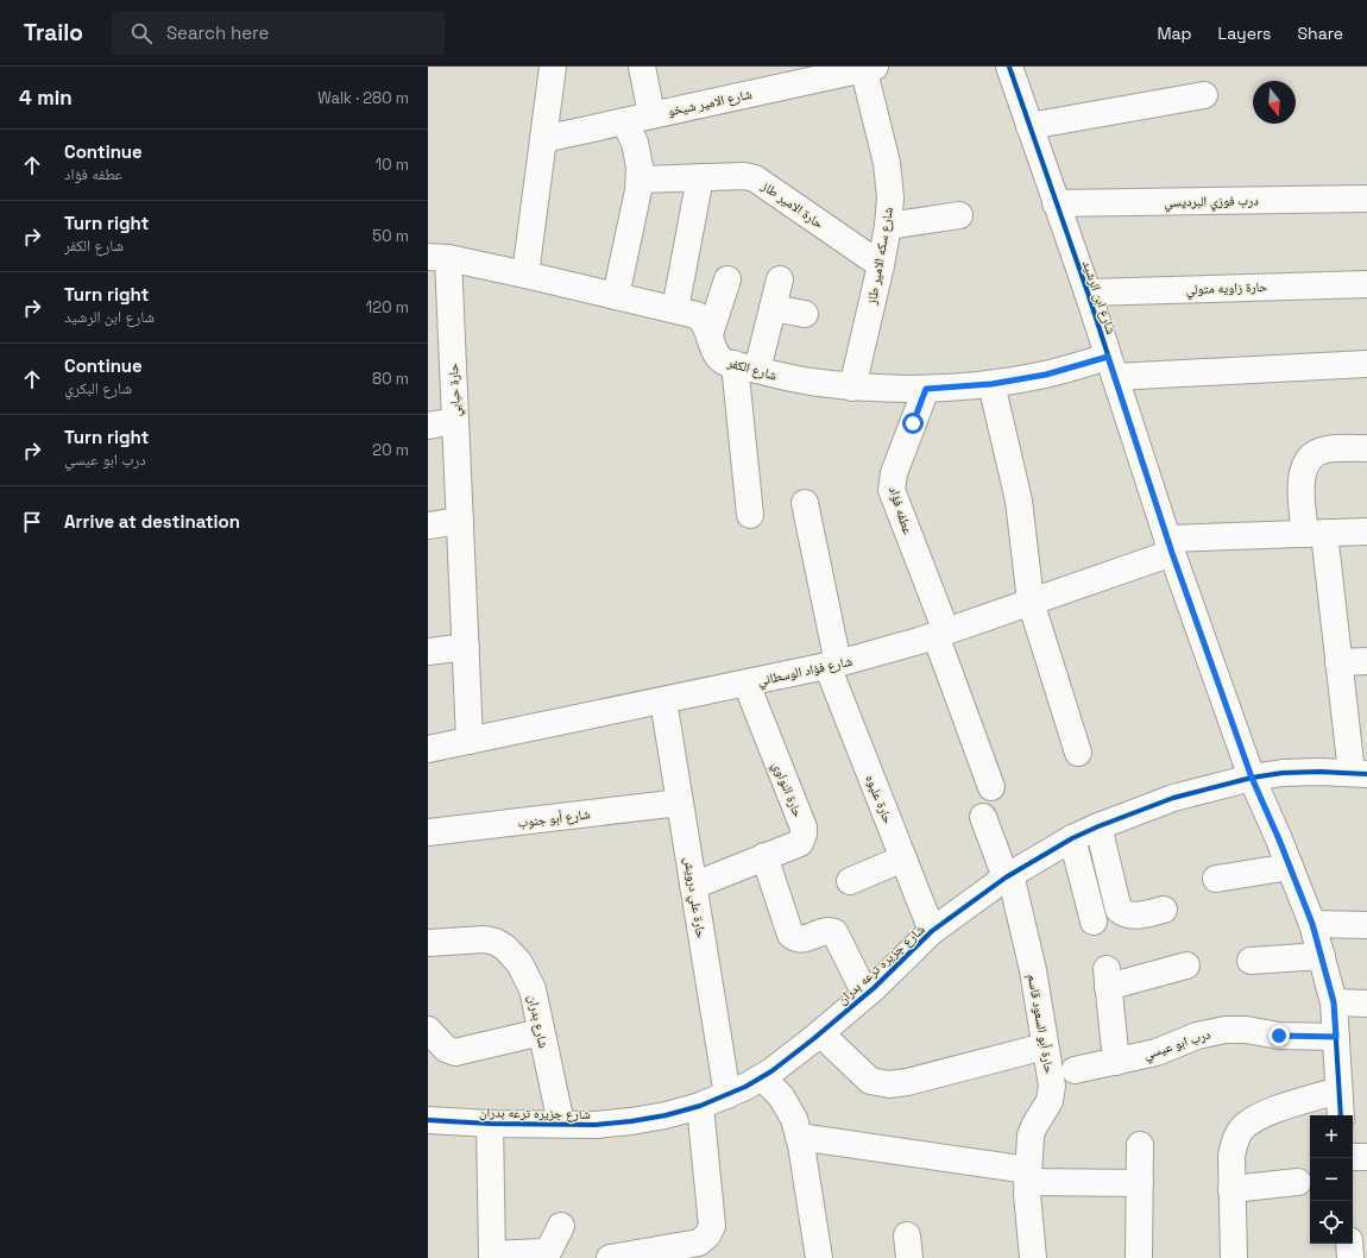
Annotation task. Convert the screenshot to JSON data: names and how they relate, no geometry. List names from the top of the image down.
{
  "streets": {
    "street": [
      "شارع الامير شيخو",
      "درب فوزي البرديسي",
      "حارة الامير طاز",
      "شارع سكه الامير طاز",
      "حارة زاويه متولي",
      "شارع ابن الرشيد",
      "شارع الكفر",
      "حارة حبابي",
      "عطفه فؤاد",
      "شارع فؤاد الوسطاني",
      "حارة النواوي",
      "حارة عليوه",
      "شارع أبو جنوب",
      "حارة علي درويش",
      "شارع جزيره ترعه بدران",
      "شارع بدران",
      "حارة أبو السعود قاسم",
      "درب ابو عيسي"
    ]
  },
  "crossings": [
    ["شارع الامير شيخو", "شارع سكه الامير طاز"],
    ["درب فوزي البرديسي", "شارع ابن الرشيد"],
    ["حارة الامير طاز", "شارع سكه الامير طاز"],
    ["شارع سكه الامير طاز", "شارع الكفر"],
    ["حارة زاويه متولي", "شارع ابن الرشيد"],
    ["شارع ابن الرشيد", "شارع الكفر"],
    ["شارع ابن الرشيد", "شارع فؤاد الوسطاني"],
    ["شارع ابن الرشيد", "شارع جزيره ترعه بدران"],
    ["شارع ابن الرشيد", "درب ابو عيسي"],
    ["شارع الكفر", "حارة حبابي"],
    ["شارع الكفر", "عطفه فؤاد"],
    ["حارة حبابي", "شارع فؤاد الوسطاني"],
    ["عطفه فؤاد", "شارع فؤاد الوسطاني"],
    ["شارع فؤاد الوسطاني", "حارة النواوي"],
    ["شارع فؤاد الوسطاني", "حارة عليوه"],
    ["شارع فؤاد الوسطاني", "حارة علي درويش"],
    ["حارة النواوي", "حارة علي درويش"],
    ["حارة عليوه", "شارع جزيره ترعه بدران"],
    ["شارع أبو جنوب", "حارة علي درويش"],
    ["حارة علي درويش", "شارع جزيره ترعه بدران"],
    ["شارع جزيره ترعه بدران", "شارع بدران"],
    ["شارع جزيره ترعه بدران", "حارة أبو السعود قاسم"]
  ],
  "north": "bottom",
  "page": {
    "header": "Trailo",
    "search": "Search here",
    "nav": ["Map", "Layers", "Share"],
    "heading": ["4 min", "Walk · 280 m"],
    "list": [
      ["Continue", "عطفه فؤاد", "10 m"],
      ["Turn right", "شارع الكفر", "50 m"],
      ["Turn right", "شارع ابن الرشيد", "120 m"],
      ["Continue", "شارع البكري", "80 m"],
      ["Turn right", "درب ابو عيسي", "20 m"],
      "Arrive at destination"
    ],
    "map_buttons": ["+", "−"]
  }
}
